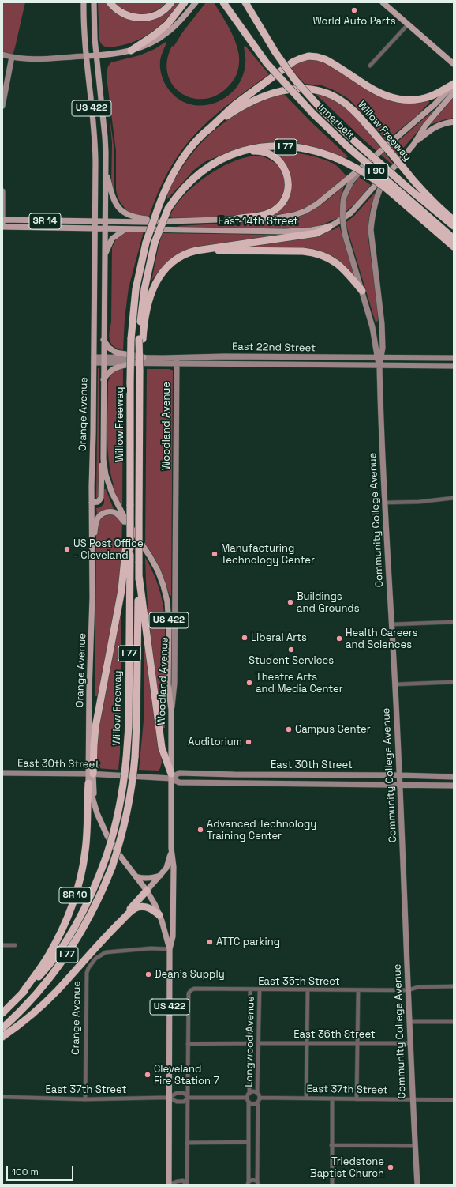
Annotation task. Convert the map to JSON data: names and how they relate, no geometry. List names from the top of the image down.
{
  "streets": {
    "highway": [
      "Innerbelt",
      "Willow Freeway",
      "I 77",
      "I 90",
      "SR 10"
    ],
    "main road": [
      "US 422",
      "SR 14",
      "East 14th Street",
      "Orange Avenue",
      "Woodland Avenue"
    ],
    "street": [
      "East 22nd Street",
      "Community College Avenue",
      "East 30th Street",
      "East 35th Street",
      "East 36th Street",
      "Longwood Avenue",
      "East 37th Street"
    ]
  },
  "crossings": [
    ["US 422", "Orange Avenue"],
    ["Innerbelt", "I 77"],
    ["Willow Freeway", "I 77"],
    ["Willow Freeway", "East 14th Street"],
    ["Willow Freeway", "Community College Avenue"],
    ["Willow Freeway", "SR 10"],
    ["East 14th Street", "Orange Avenue"],
    ["East 14th Street", "Community College Avenue"],
    ["East 22nd Street", "Orange Avenue"],
    ["East 22nd Street", "Woodland Avenue"],
    ["East 22nd Street", "Community College Avenue"],
    ["Orange Avenue", "Woodland Avenue"],
    ["Orange Avenue", "East 30th Street"],
    ["Orange Avenue", "East 37th Street"],
    ["Woodland Avenue", "East 30th Street"],
    ["Woodland Avenue", "SR 10"],
    ["Woodland Avenue", "East 37th Street"],
    ["Community College Avenue", "East 30th Street"],
    ["Community College Avenue", "East 35th Street"],
    ["Community College Avenue", "East 36th Street"],
    ["Community College Avenue", "East 37th Street"],
    ["East 35th Street", "Longwood Avenue"],
    ["East 36th Street", "Longwood Avenue"],
    ["Longwood Avenue", "East 37th Street"]
  ],
  "places": [
    "World Auto Parts",
    "US Post Office - Cleveland",
    "Manufacturing Technology Center",
    "Buildings and Grounds",
    "Liberal Arts",
    "Health Careers and Sciences",
    "Student Services",
    "Theatre Arts and Media Center",
    "Campus Center",
    "Auditorium",
    "Advanced Technology Training Center",
    "ATTC parking",
    "Dean's Supply",
    "Cleveland Fire Station 7",
    "Triedstone Baptist Church"
  ],
  "scale_bar": "100 m"
}
